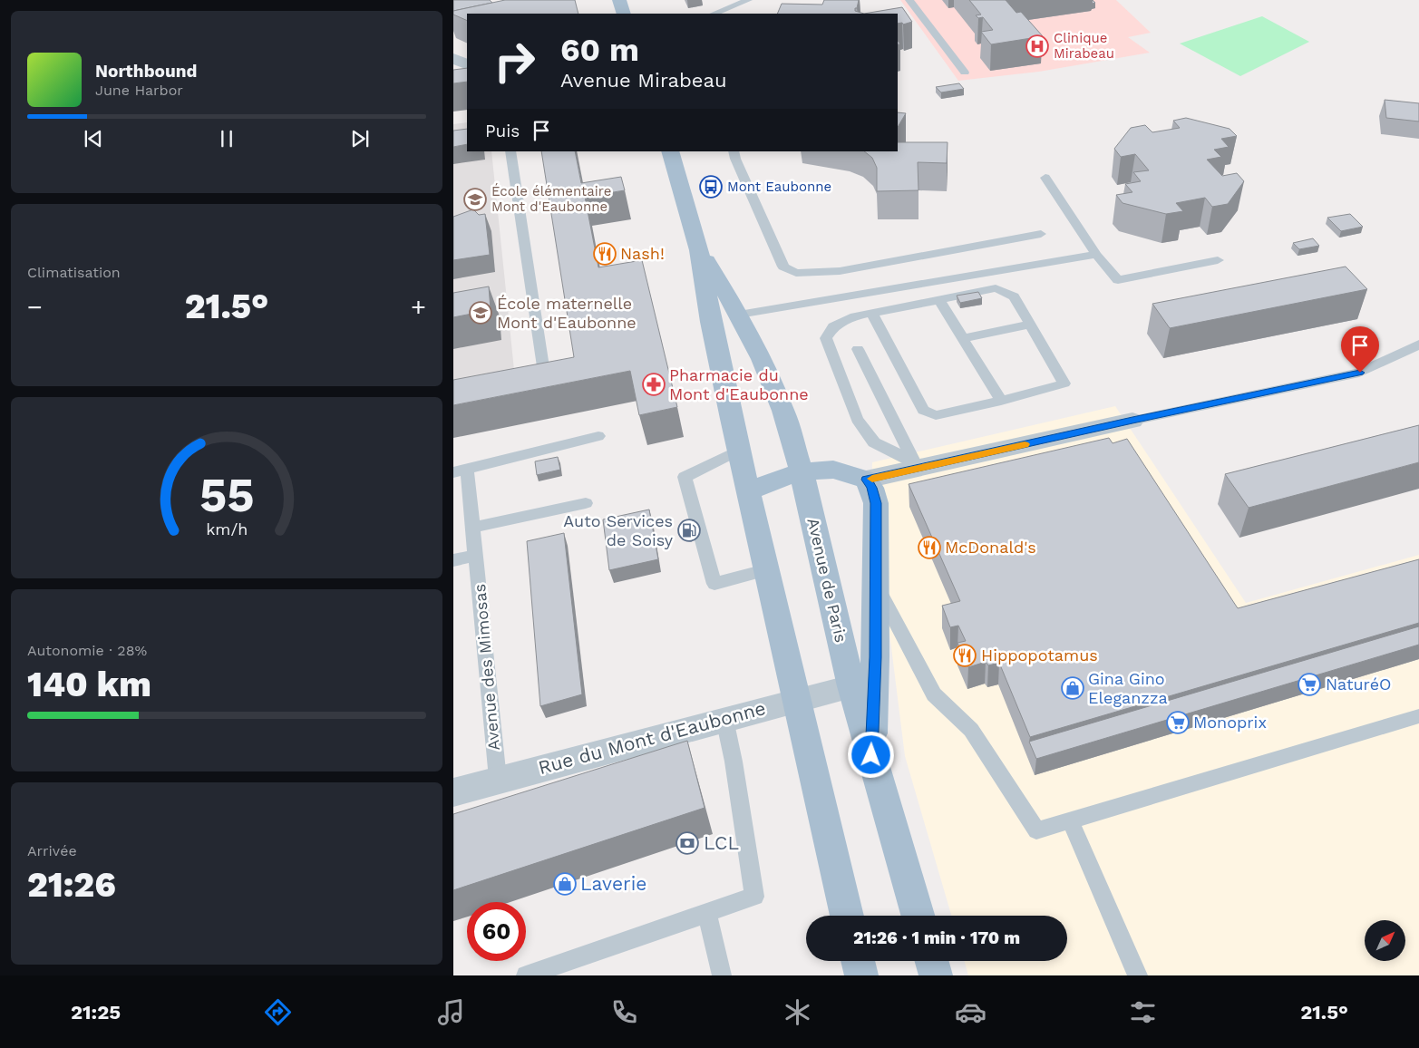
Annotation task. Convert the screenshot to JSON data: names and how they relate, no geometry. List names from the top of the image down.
{
  "streets": {
    "main road": ["Avenue de Paris"],
    "street": ["Rue du Mont d'Eaubonne"],
    "lane": ["Avenue des Mimosas"]
  },
  "crossings": [
    ["Avenue de Paris", "Rue du Mont d'Eaubonne"],
    ["Avenue des Mimosas", "Rue du Mont d'Eaubonne"]
  ],
  "places": {
    "hospital": ["Clinique Mirabeau"],
    "bus stop": ["Mont Eaubonne"],
    "school or university": ["École élémentaire Mont d'Eaubonne", "École maternelle Mont d'Eaubonne"],
    "restaurant": ["Nash!", "McDonald's", "Hippopotamus"],
    "pharmacy": ["Pharmacie du Mont d'Eaubonne"],
    "fuel station": ["Auto Services de Soisy"],
    "supermarket": ["NaturéO", "Monoprix"],
    "shop": ["Gina Gino Eleganzza", "Laverie"],
    "bank": ["LCL"]
  },
  "north": "top right",
  "page": {
    "turn": ["60 m", "Avenue Mirabeau"],
    "song": ["Northbound", "June Harbor"],
    "then": "Puis",
    "tile": [
      "Climatisation",
      ["Autonomie · 28%", "140 km"],
      ["Arrivée", "21:26"]
    ],
    "heat": ["−", "21.5°", "+"],
    "limit": "60",
    "trip": "21:26 · 1 min · 170 m",
    "tabs": ["21:25", "21.5°"],
    "gauge": ["55", "km/h"]
  }
}
